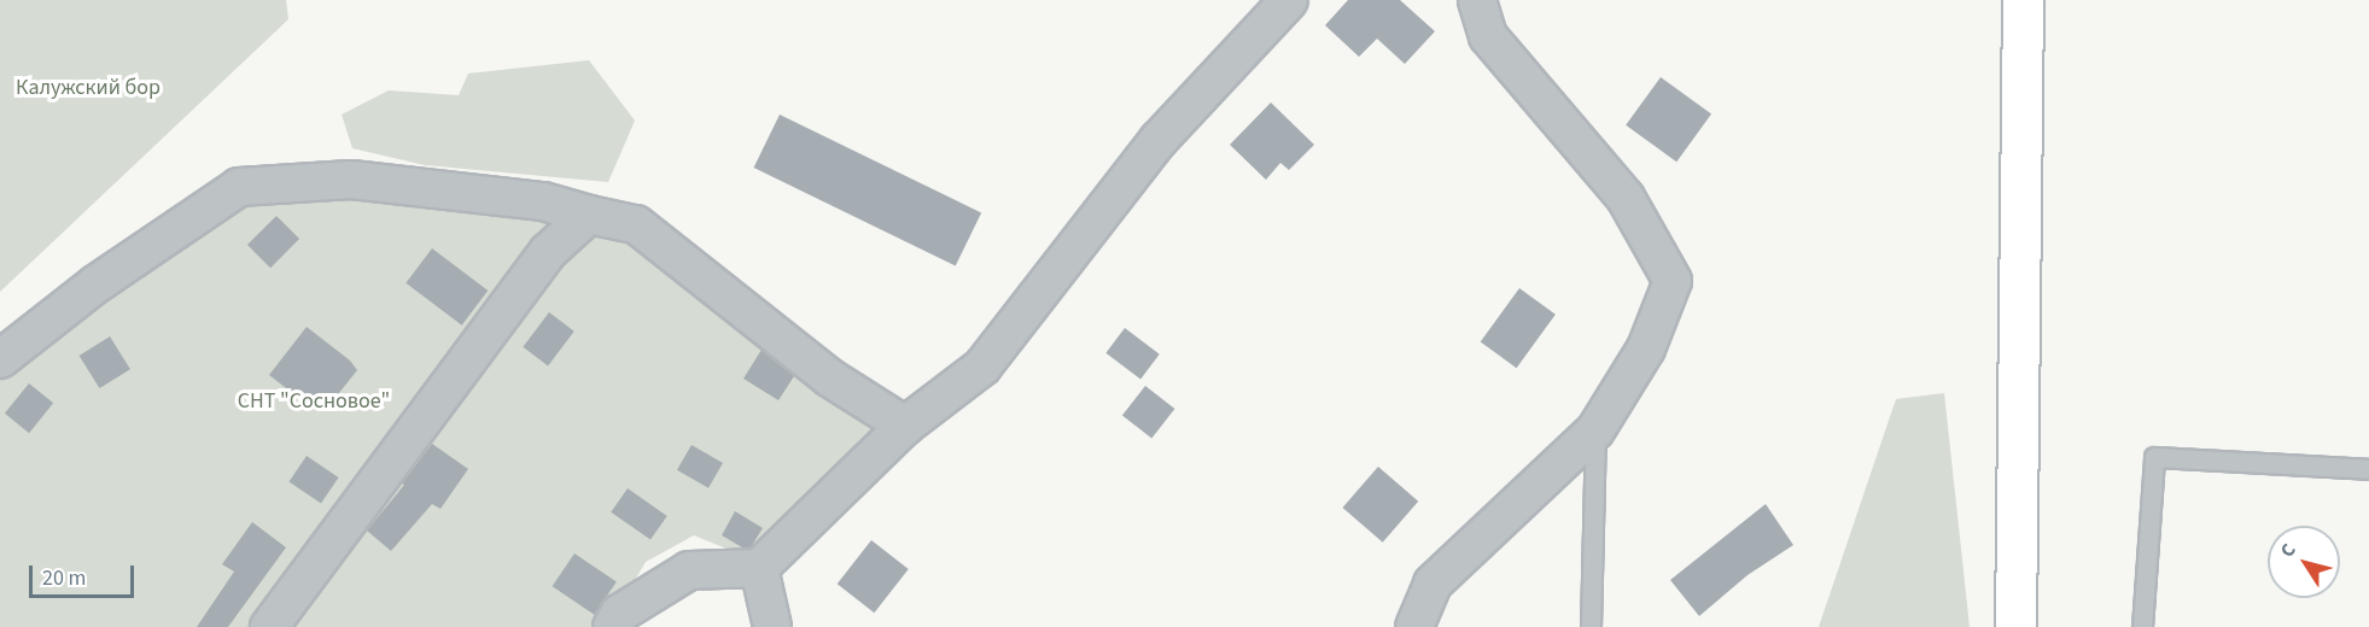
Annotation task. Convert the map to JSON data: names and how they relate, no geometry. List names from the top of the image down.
{
  "parks": ["Калужский бор", "СНТ \"Сосновое\""],
  "scale_bar": "20 m",
  "north": "top left"
}
